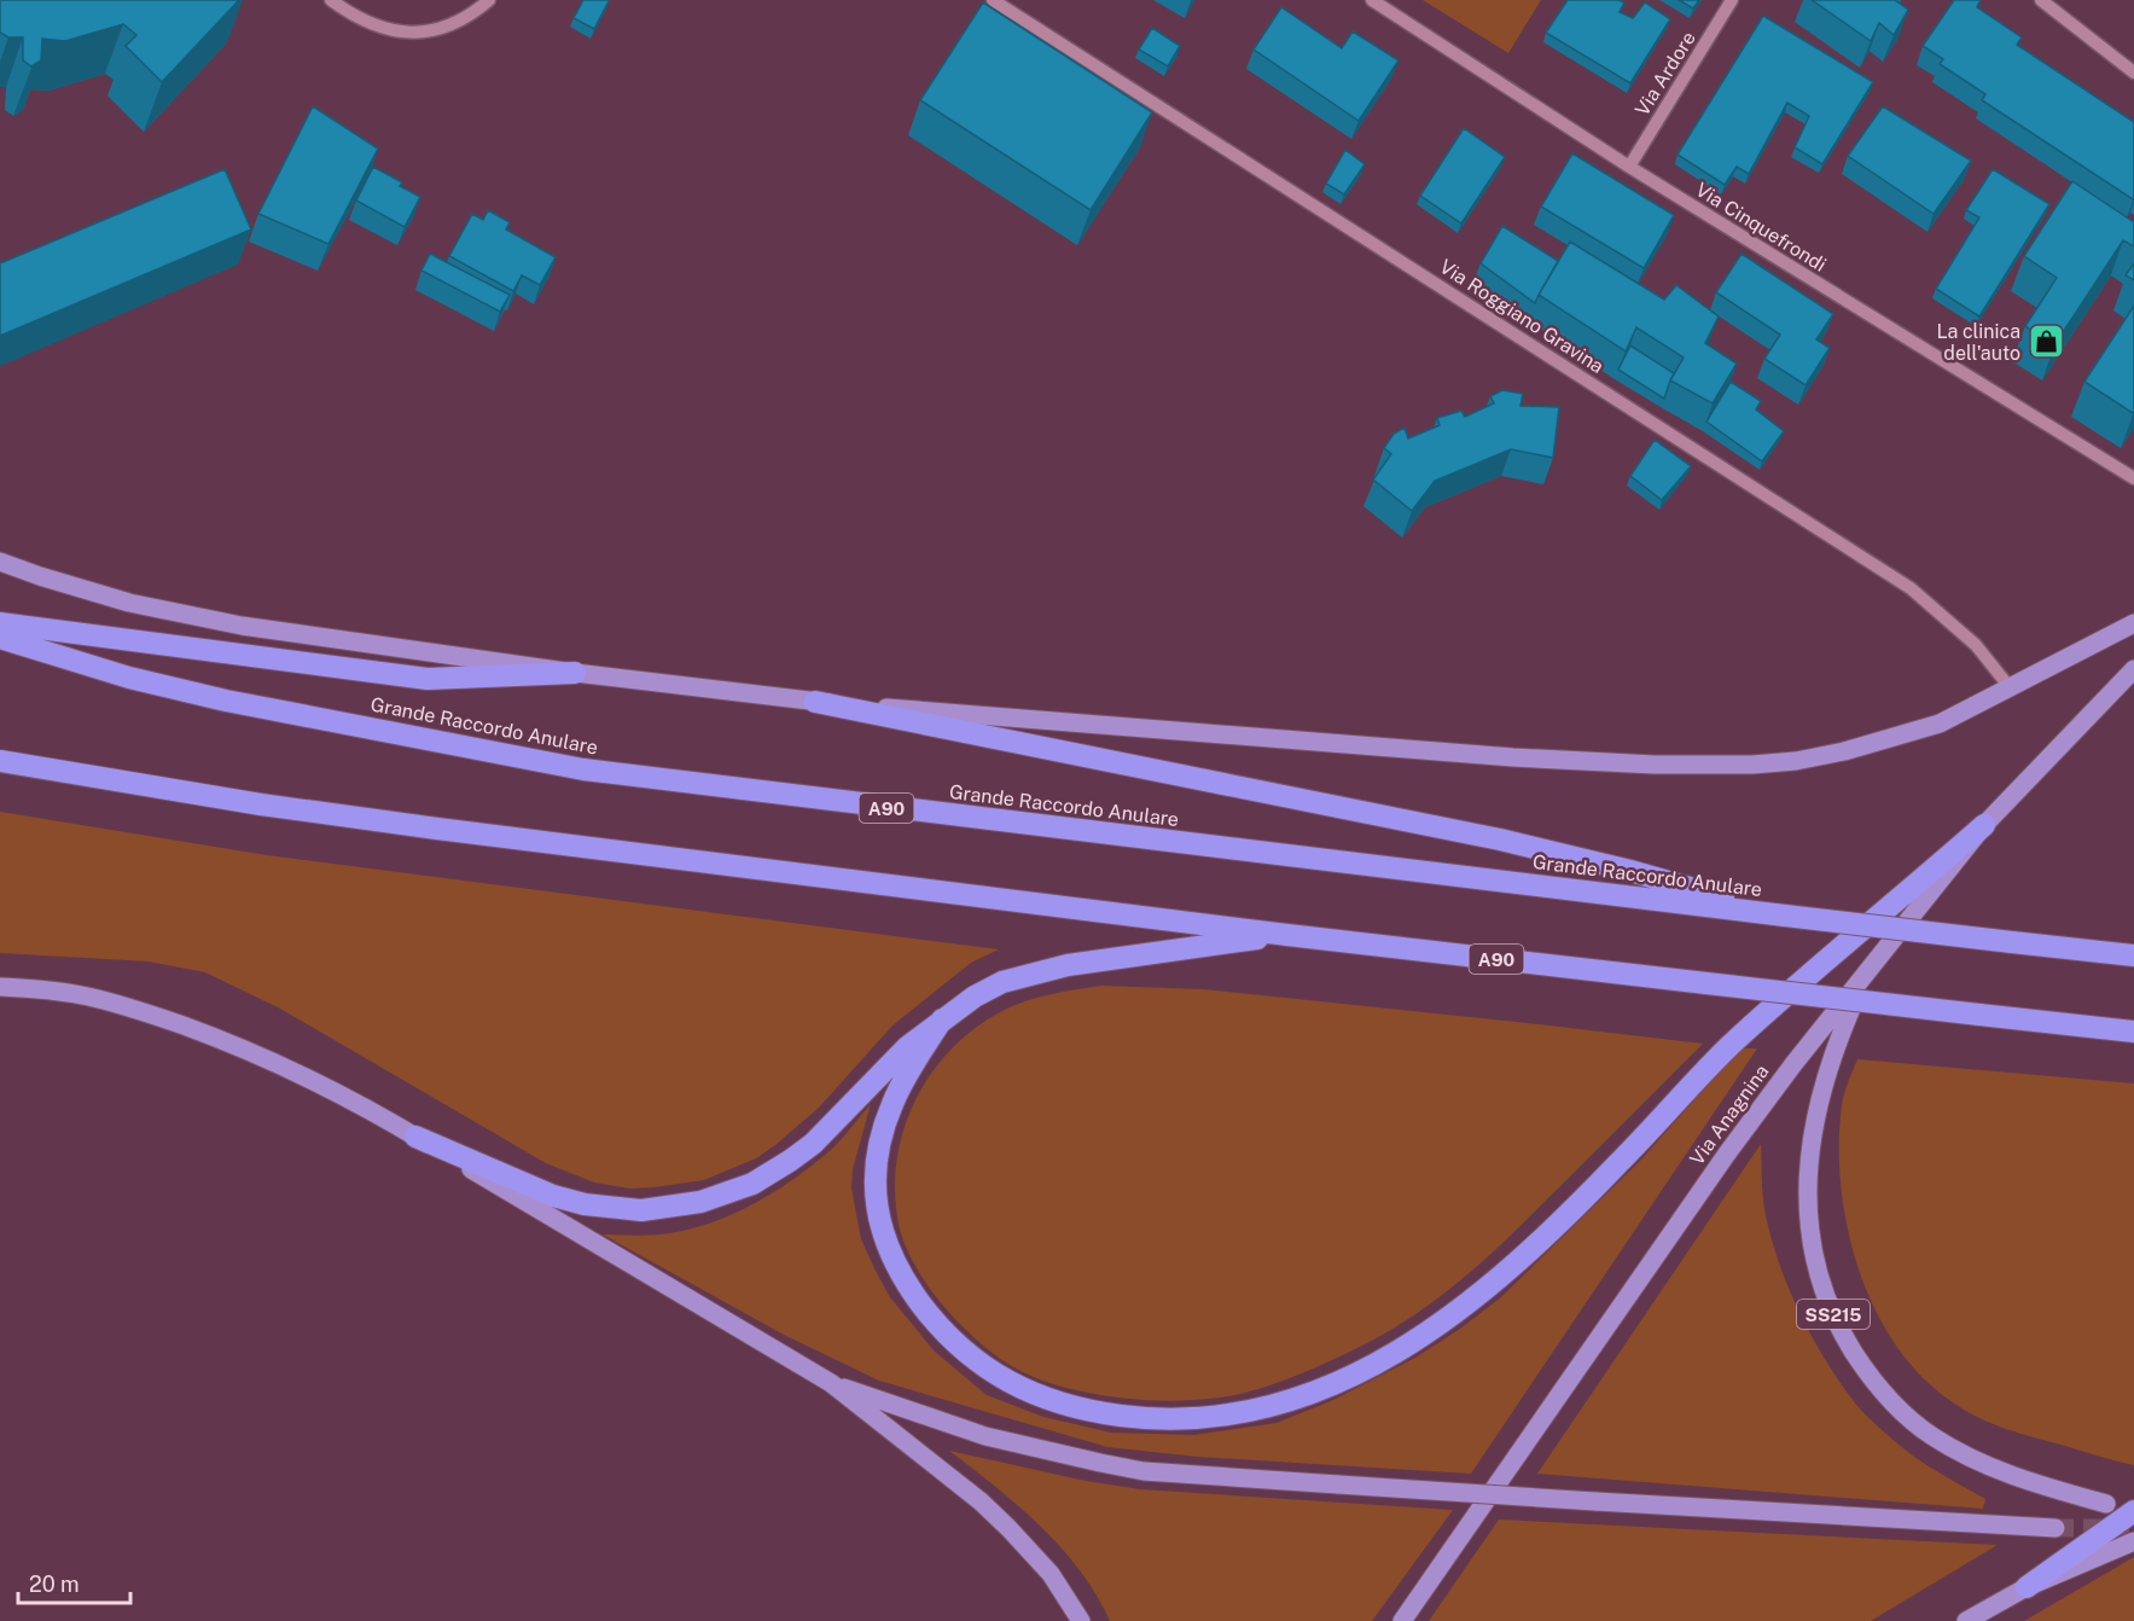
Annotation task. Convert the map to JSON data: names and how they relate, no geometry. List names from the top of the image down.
{
  "streets": {
    "highway": ["Grande Raccordo Anulare", "A90"],
    "main road": ["Via Anagnina", "SS215"],
    "street": ["Via Ardore", "Via Cinquefrondi", "Via Roggiano Gravina"]
  },
  "crossings": [
    ["Via Ardore", "Via Cinquefrondi"],
    ["Via Anagnina", "SS215"]
  ],
  "places": {
    "shop": ["La clinica dell'auto"]
  },
  "scale_bar": "20 m"
}
